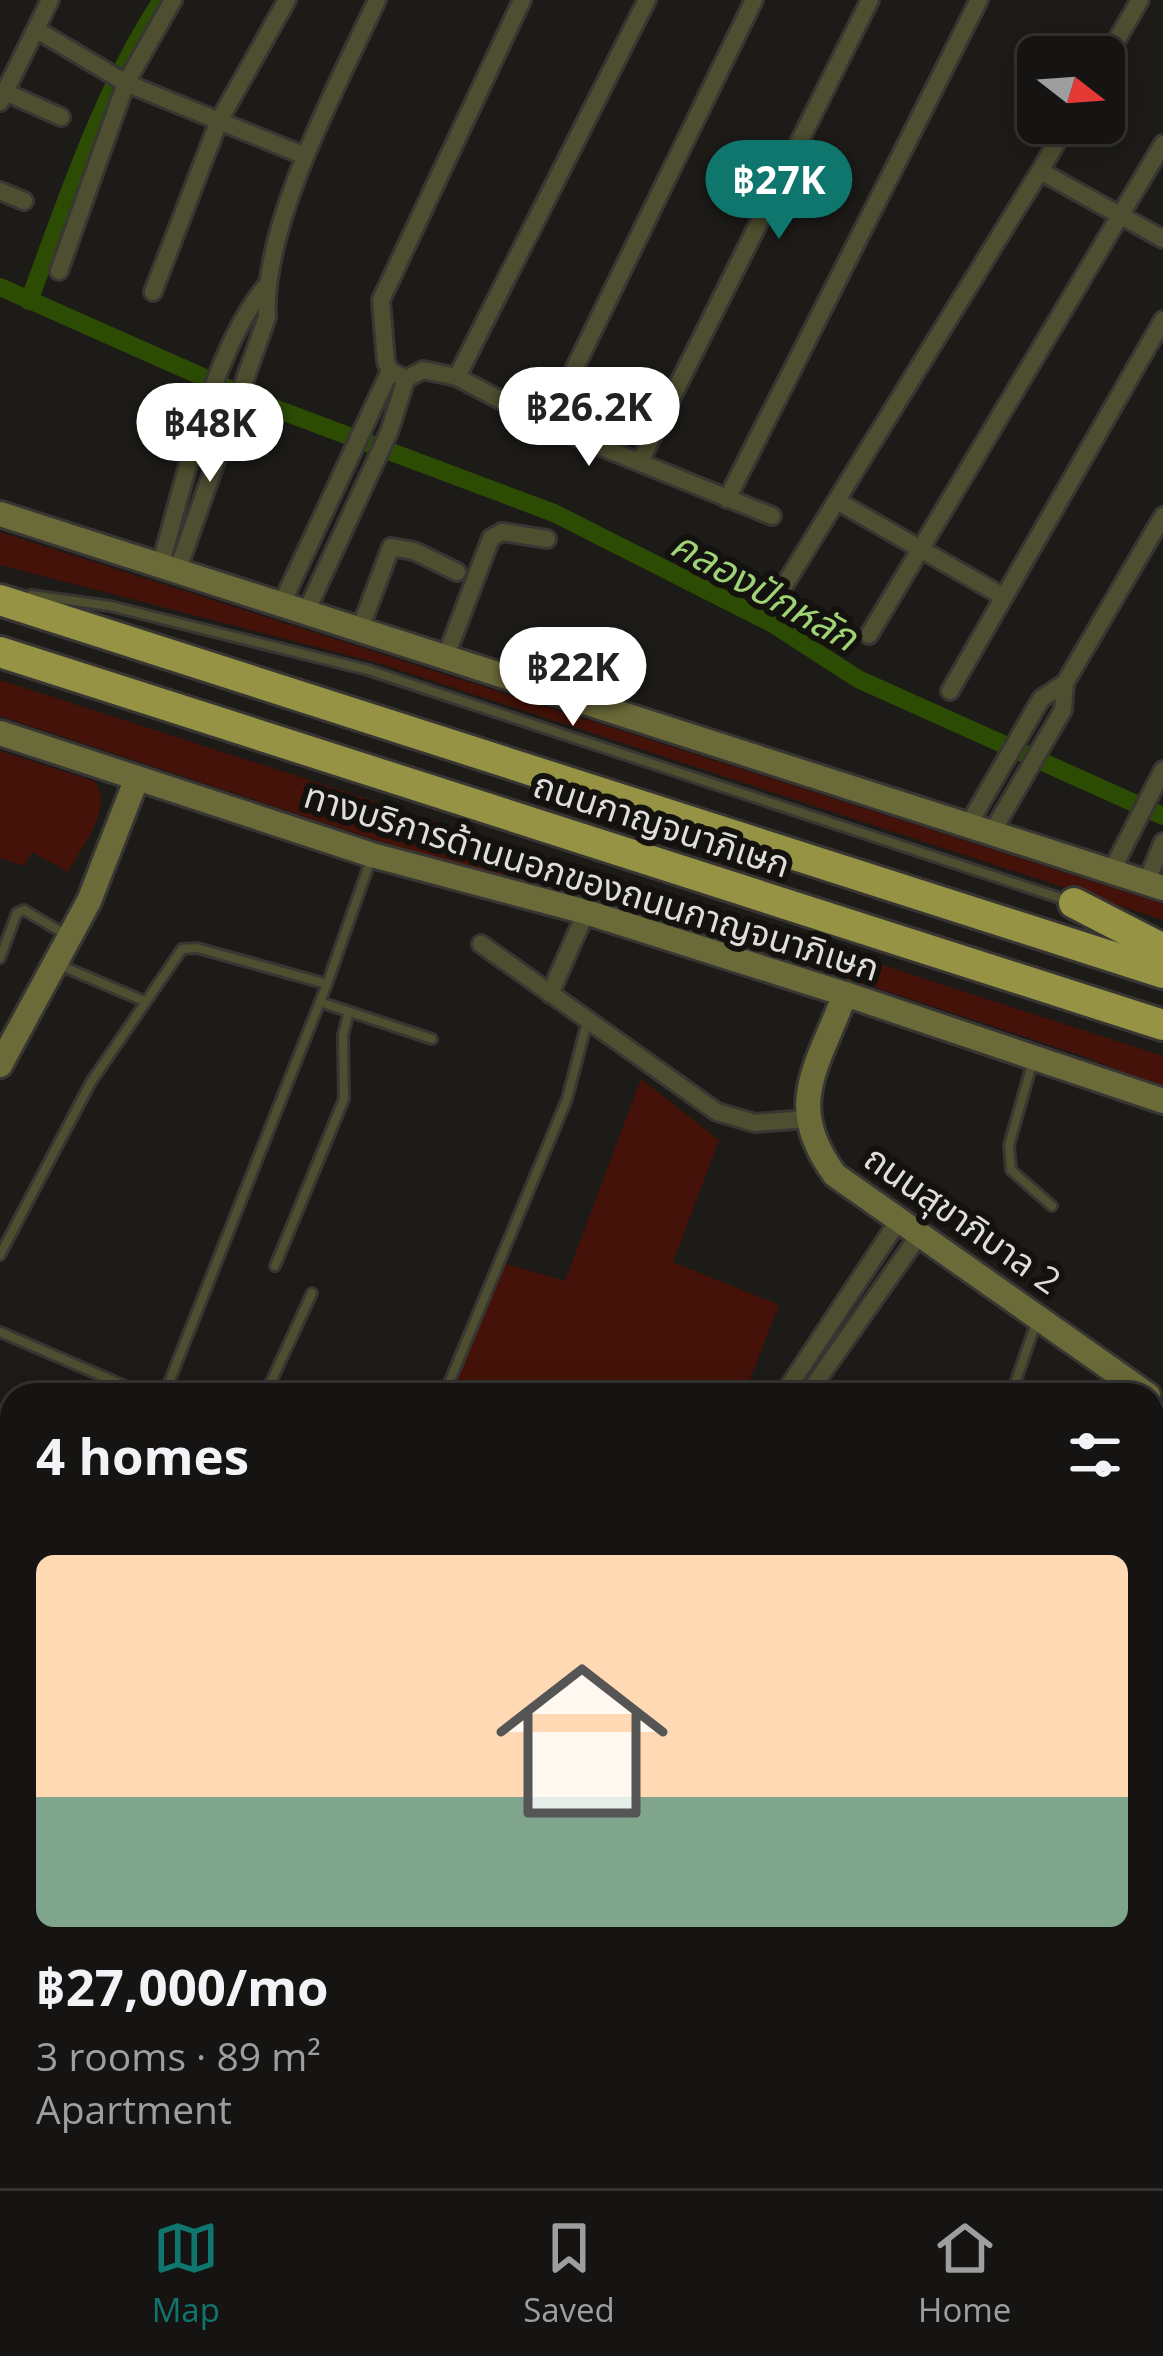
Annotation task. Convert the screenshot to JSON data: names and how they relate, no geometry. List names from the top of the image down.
{
  "streets": {
    "highway": ["ถนนกาญจนาภิเษก"],
    "main road": ["ทางบริการด้านนอกของถนนกาญจนาภิเษก", "ถนนสุขาภิบาล 2"]
  },
  "water": ["คลองปักหลัก"],
  "north": "right",
  "page": {
    "price": [
      "฿27K",
      "฿26.2K",
      "฿48K",
      "฿22K"
    ],
    "heading": "4 homes",
    "list": [
      {
        "name": "฿27,000/mo",
        "note": "3 rooms · 89 m² · Apartment"
      }
    ],
    "tabs": ["Map", "Saved", "Home"]
  }
}
